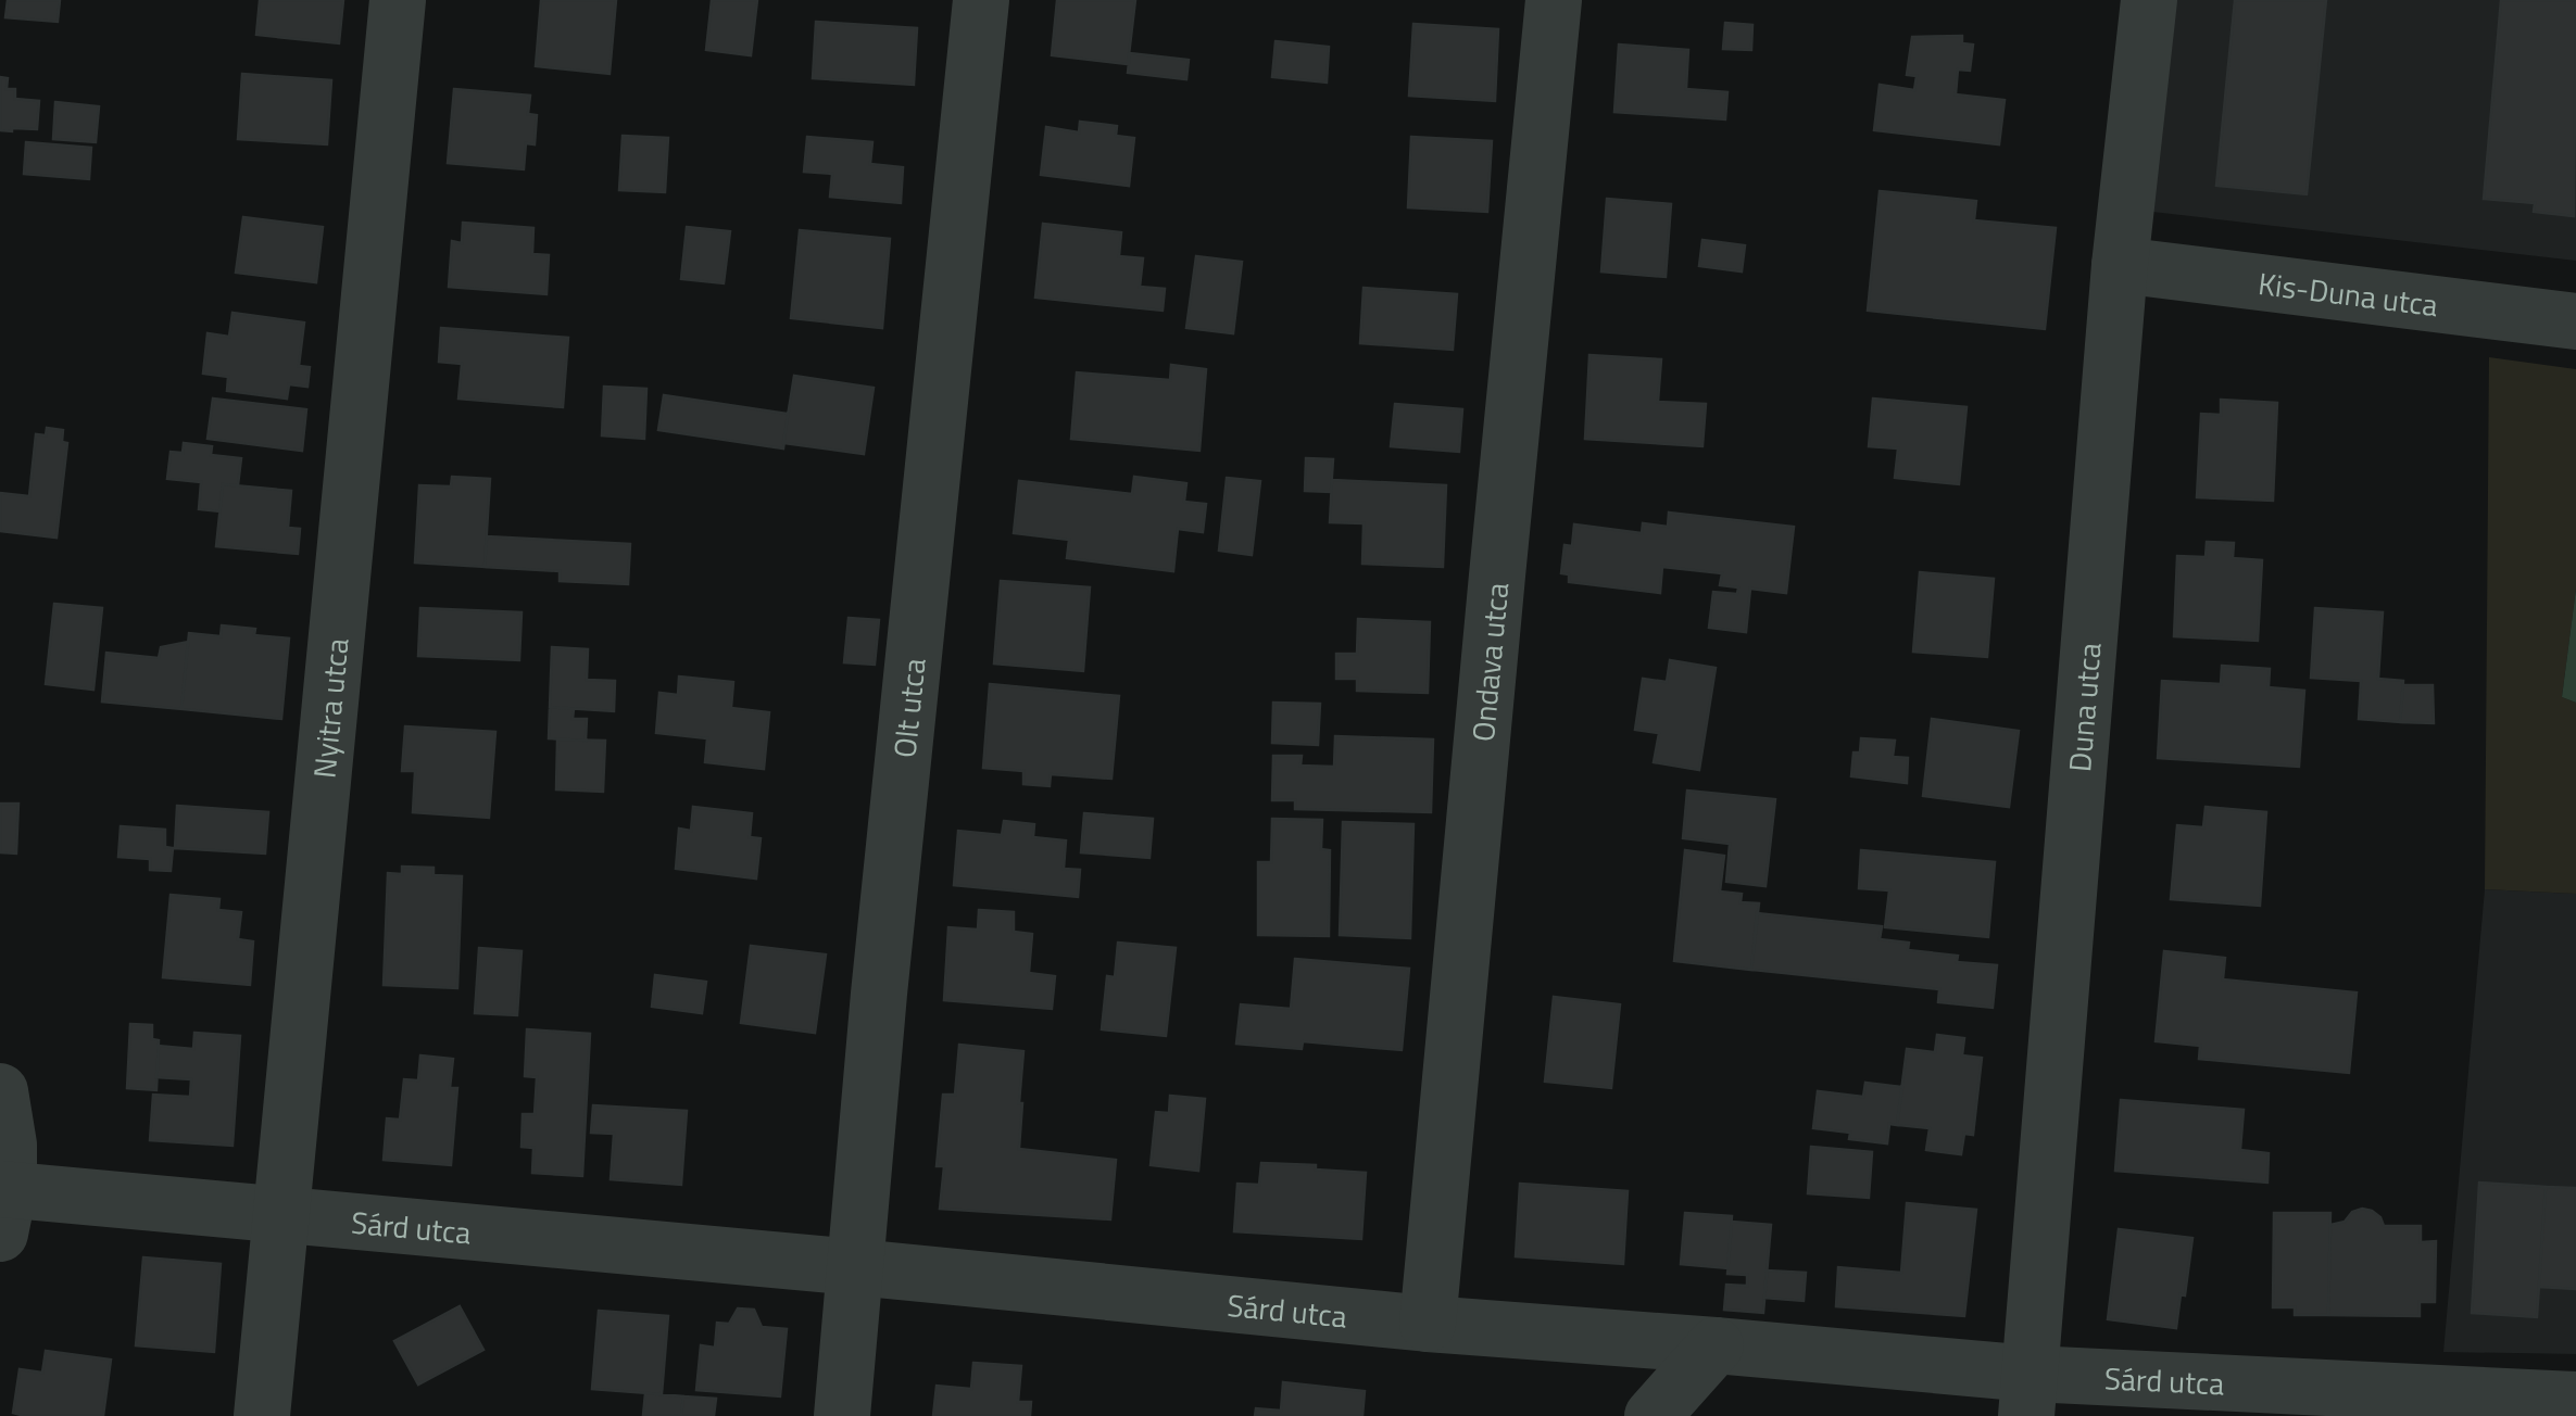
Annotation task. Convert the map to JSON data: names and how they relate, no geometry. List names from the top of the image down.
{
  "streets": {
    "street": [
      "Kis-Duna utca",
      "Ondava utca",
      "Nyitra utca",
      "Olt utca",
      "Duna utca",
      "Sárd utca"
    ]
  },
  "crossings": [
    ["Kis-Duna utca", "Duna utca"],
    ["Ondava utca", "Sárd utca"],
    ["Nyitra utca", "Sárd utca"],
    ["Olt utca", "Sárd utca"],
    ["Duna utca", "Sárd utca"]
  ]
}
